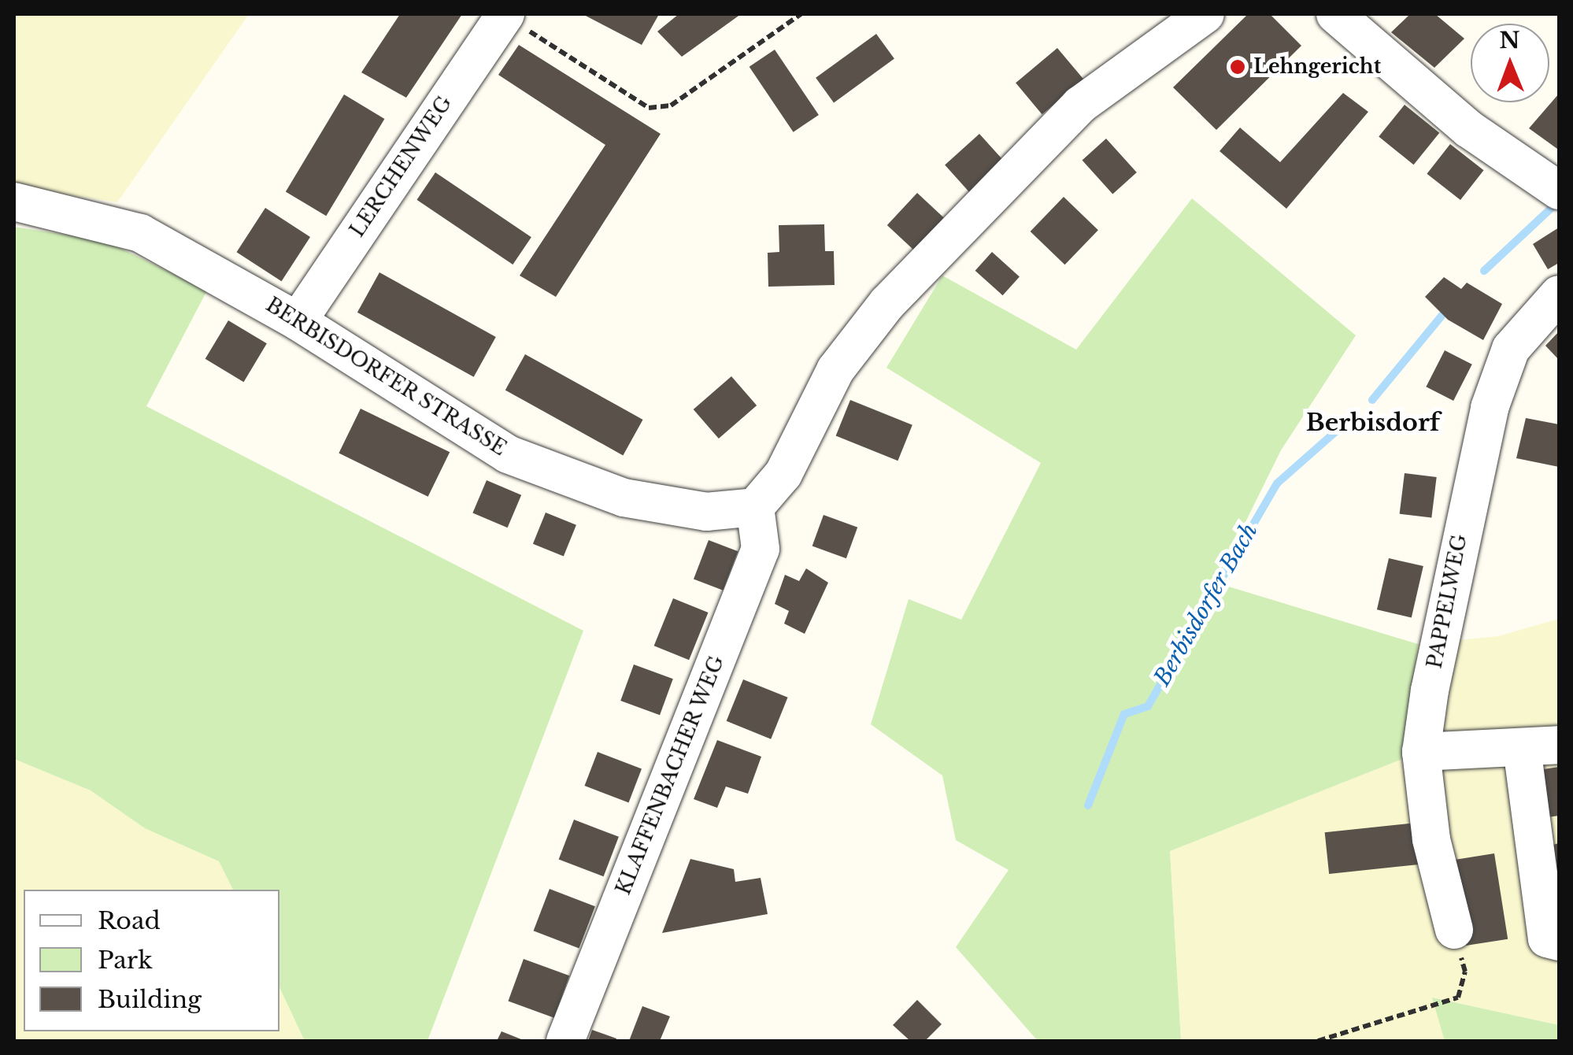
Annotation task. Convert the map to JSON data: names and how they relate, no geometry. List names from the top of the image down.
{
  "streets": {
    "street": [
      "LERCHENWEG",
      "BERBISDORFER STRASSE",
      "PAPPELWEG",
      "KLAFFENBACHER WEG"
    ]
  },
  "crossings": [
    ["LERCHENWEG", "BERBISDORFER STRASSE"],
    ["BERBISDORFER STRASSE", "KLAFFENBACHER WEG"]
  ],
  "districts": ["Berbisdorf"],
  "water": ["Berbisdorfer Bach"],
  "places": ["Lehngericht"],
  "legend": ["Road", "Park", "Building"],
  "north": "top"
}
